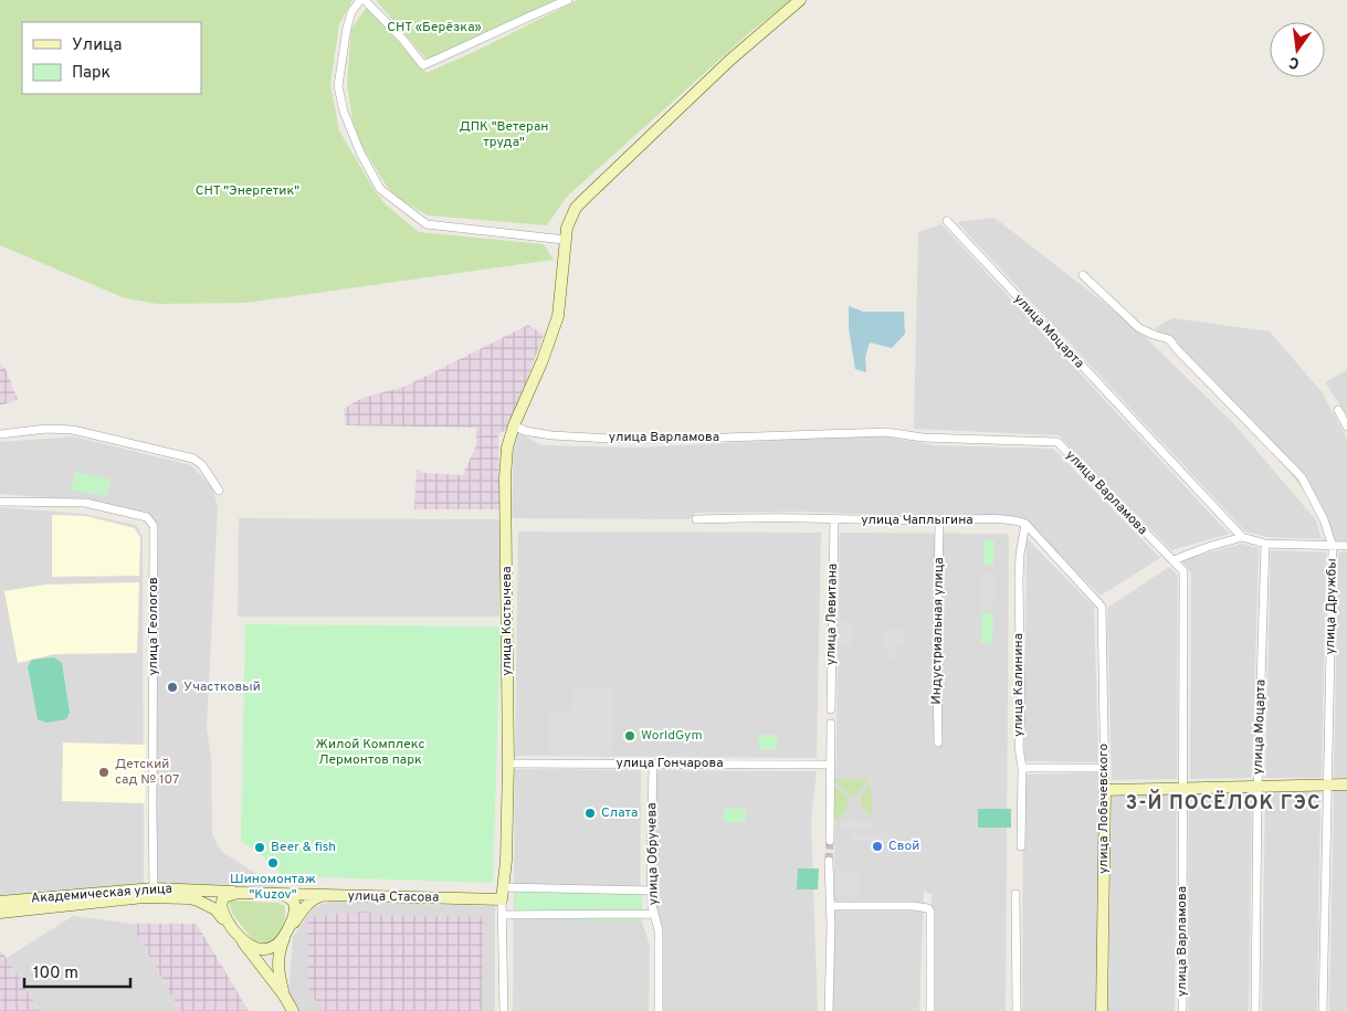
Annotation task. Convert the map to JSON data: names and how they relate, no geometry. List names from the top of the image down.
{
  "streets": {
    "street": [
      "улица Моцарта",
      "улица Варламова",
      "улица Чаплыгина",
      "улица Дружбы",
      "улица Левитана",
      "улица Костычева",
      "улица Геологов",
      "Индустриальная улица",
      "улица Калинина",
      "улица Гончарова",
      "улица Лобачевского",
      "улица Обручева",
      "Академическая улица",
      "улица Стасова"
    ]
  },
  "crossings": [
    ["улица Варламова", "улица Костычева"],
    ["улица Чаплыгина", "улица Левитана"],
    ["улица Чаплыгина", "Индустриальная улица"],
    ["улица Чаплыгина", "улица Калинина"],
    ["улица Чаплыгина", "улица Лобачевского"],
    ["улица Костычева", "улица Гончарова"],
    ["улица Костычева", "улица Стасова"],
    ["улица Геологов", "Академическая улица"],
    ["улица Калинина", "улица Лобачевского"],
    ["улица Гончарова", "улица Обручева"],
    ["Академическая улица", "улица Стасова"]
  ],
  "districts": ["3-Й ПОСЁЛОК ГЭС"],
  "parks": [
    "СНТ «Берёзка»",
    "ДПК \"Ветеран труда\"",
    "СНТ \"Энергетик\"",
    "Жилой Комплекс Лермонтов парк"
  ],
  "places": [
    "Участковый",
    "WorldGym",
    "Детский сад № 107",
    "Слата",
    "Свой",
    "Beer & fish",
    "Шиномонтаж \"Kuzov\""
  ],
  "legend": ["Улица", "Парк"],
  "scale_bar": "100 m",
  "north": "bottom"
}
